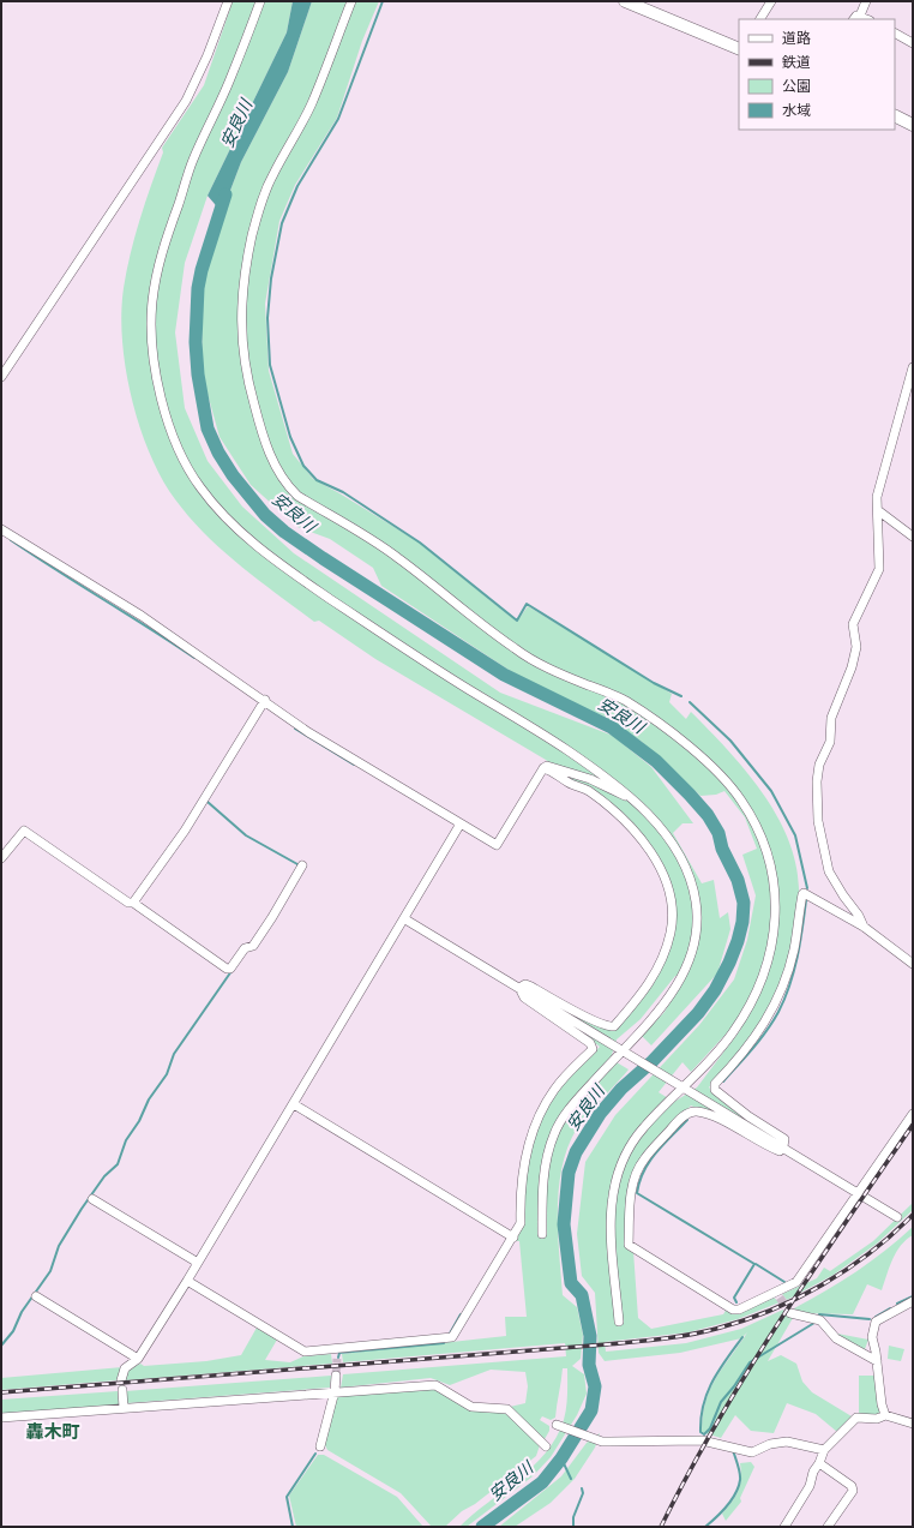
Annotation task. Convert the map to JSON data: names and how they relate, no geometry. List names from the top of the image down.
{
  "districts": ["轟木町"],
  "water": ["安良川"],
  "legend": [
    "道路",
    "鉄道",
    "公園",
    "水域"
  ]
}
